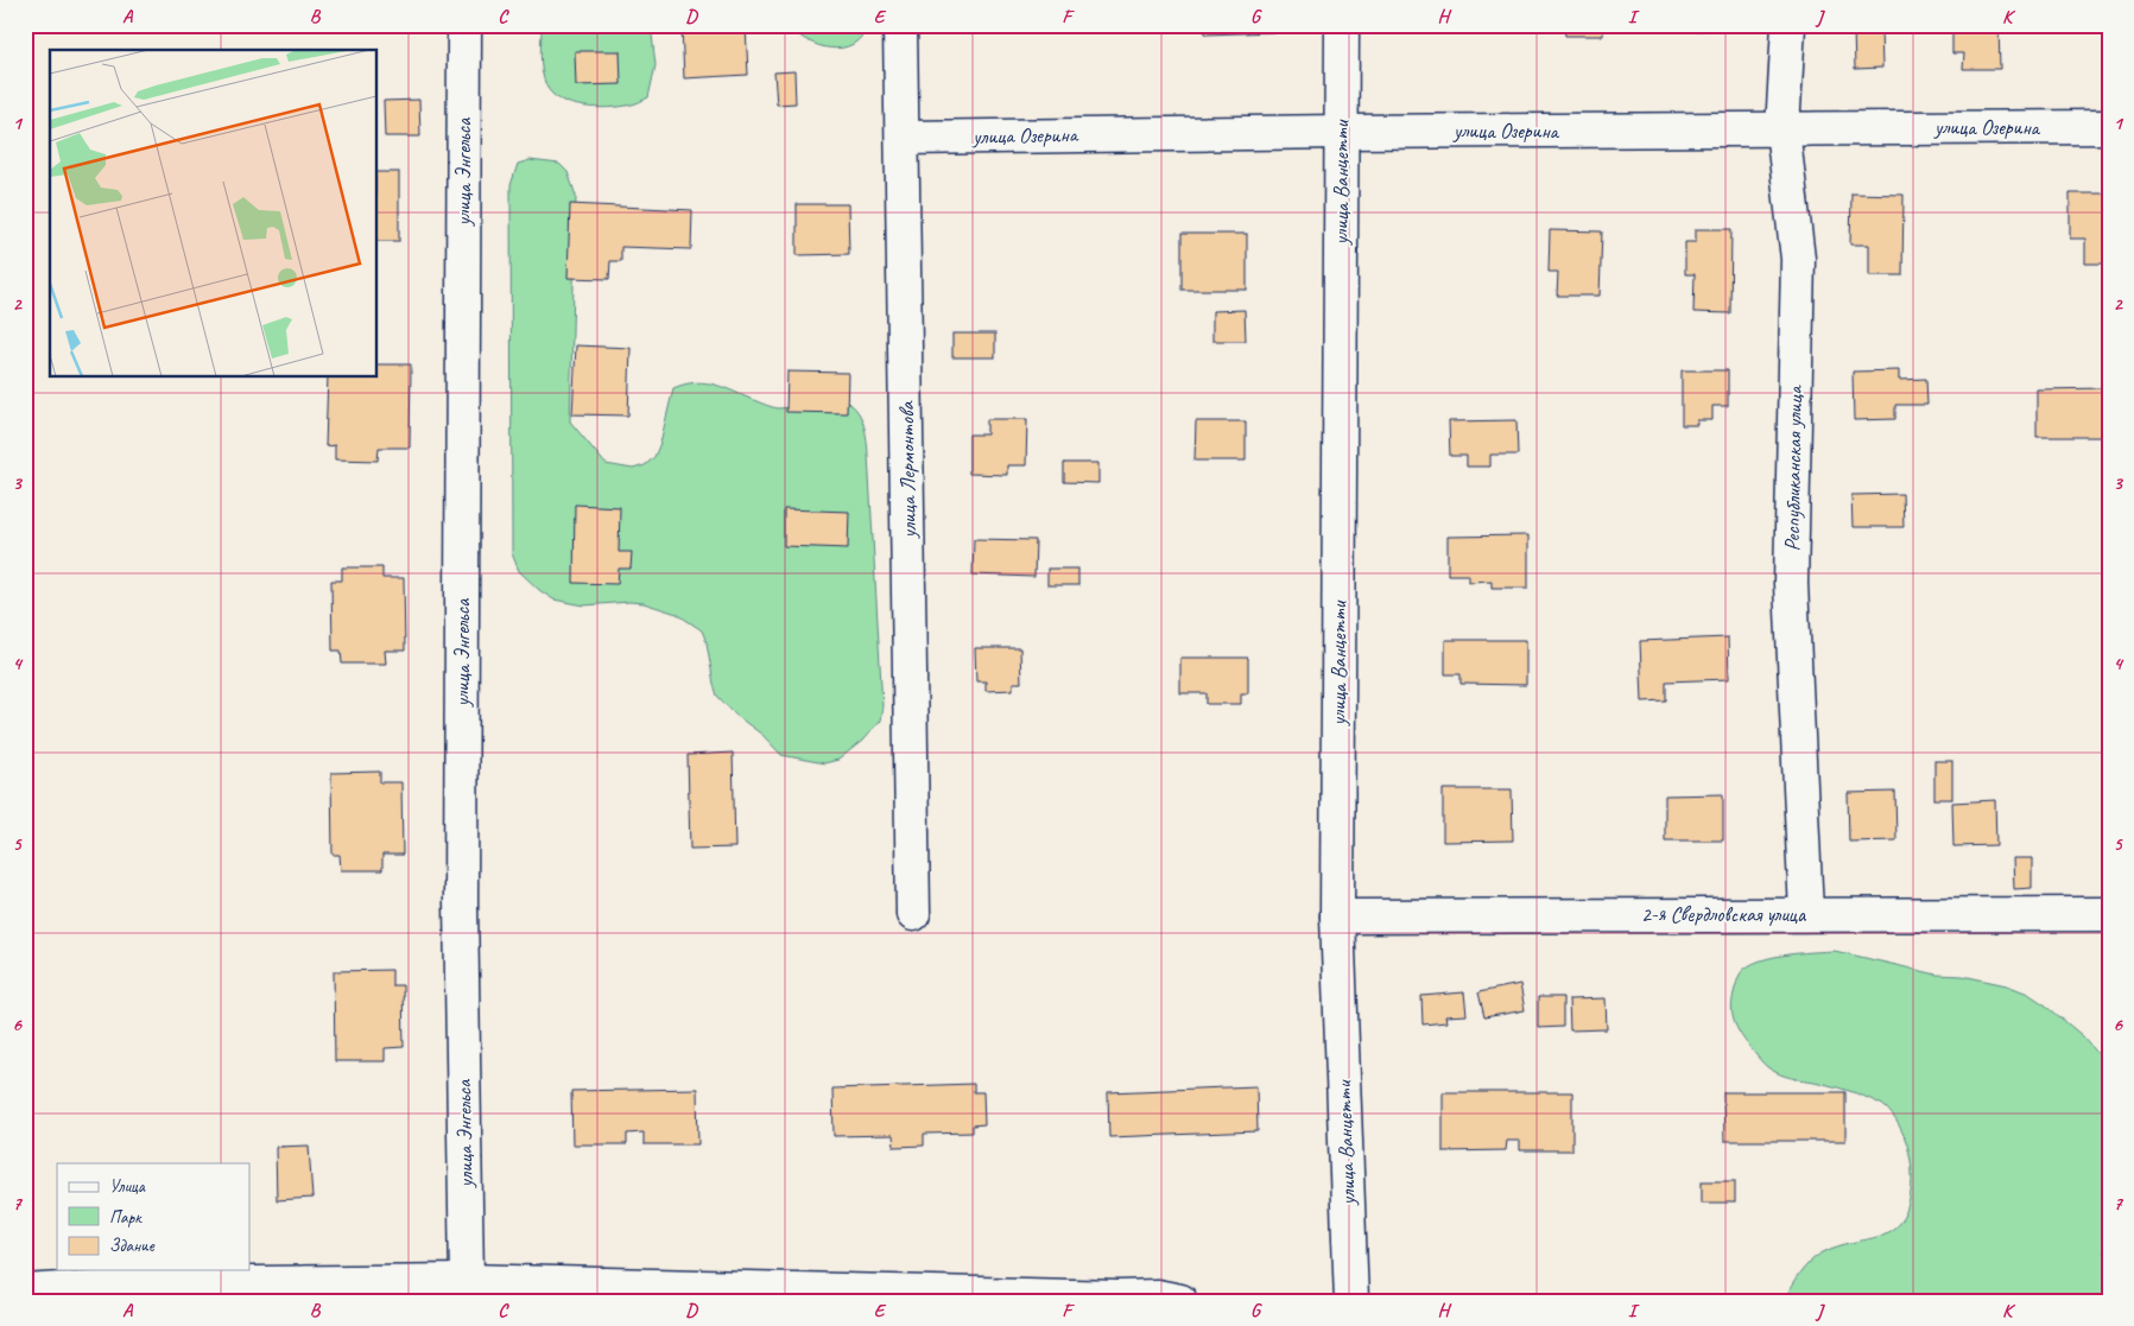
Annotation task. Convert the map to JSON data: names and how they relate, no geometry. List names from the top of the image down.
{
  "streets": {
    "street": [
      "улица Озерина",
      "улица Энгельса",
      "улица Ванцетти",
      "Республиканская улица",
      "улица Лермонтова",
      "2-я Свердловская улица"
    ]
  },
  "crossings": [
    ["улица Озерина", "улица Ванцетти"],
    ["улица Озерина", "Республиканская улица"],
    ["улица Озерина", "улица Лермонтова"],
    ["улица Ванцетти", "2-я Свердловская улица"],
    ["Республиканская улица", "2-я Свердловская улица"]
  ],
  "legend": ["Улица", "Парк", "Здание"],
  "grid": {
    "columns": [
      "A",
      "B",
      "C",
      "D",
      "E",
      "F",
      "G",
      "H",
      "I",
      "J",
      "K"
    ],
    "rows": [
      "1",
      "2",
      "3",
      "4",
      "5",
      "6",
      "7"
    ]
  }
}
